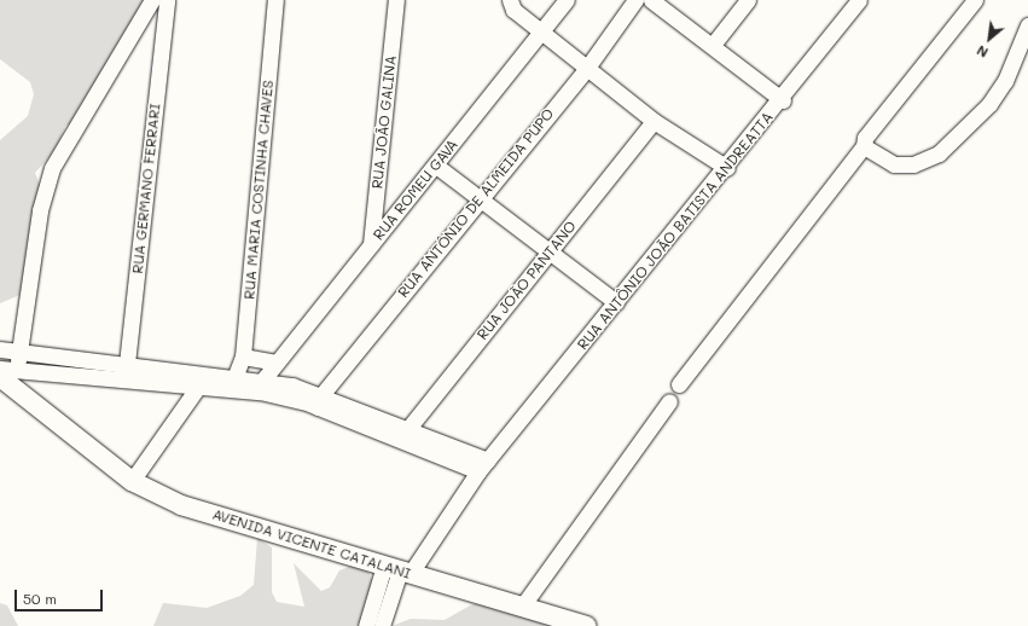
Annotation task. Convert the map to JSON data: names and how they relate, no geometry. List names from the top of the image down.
{
  "streets": {
    "main road": ["AVENIDA VICENTE CATALANI"],
    "street": [
      "RUA JOÃO GALINA",
      "RUA GERMANO FERRARI",
      "RUA MARIA COSTINHA CHAVES",
      "RUA ROMEU GAVA",
      "RUA ANTÔNIO DE ALMEIDA PUPO",
      "RUA ANTÔNIO JOÃO BATISTA ANDREATTA",
      "RUA JOÃO PANTANO"
    ]
  },
  "crossings": [
    ["RUA JOÃO GALINA", "RUA ROMEU GAVA"],
    ["RUA ANTÔNIO JOÃO BATISTA ANDREATTA", "AVENIDA VICENTE CATALANI"]
  ],
  "scale_bar": "50 m",
  "north": "bottom left"
}
